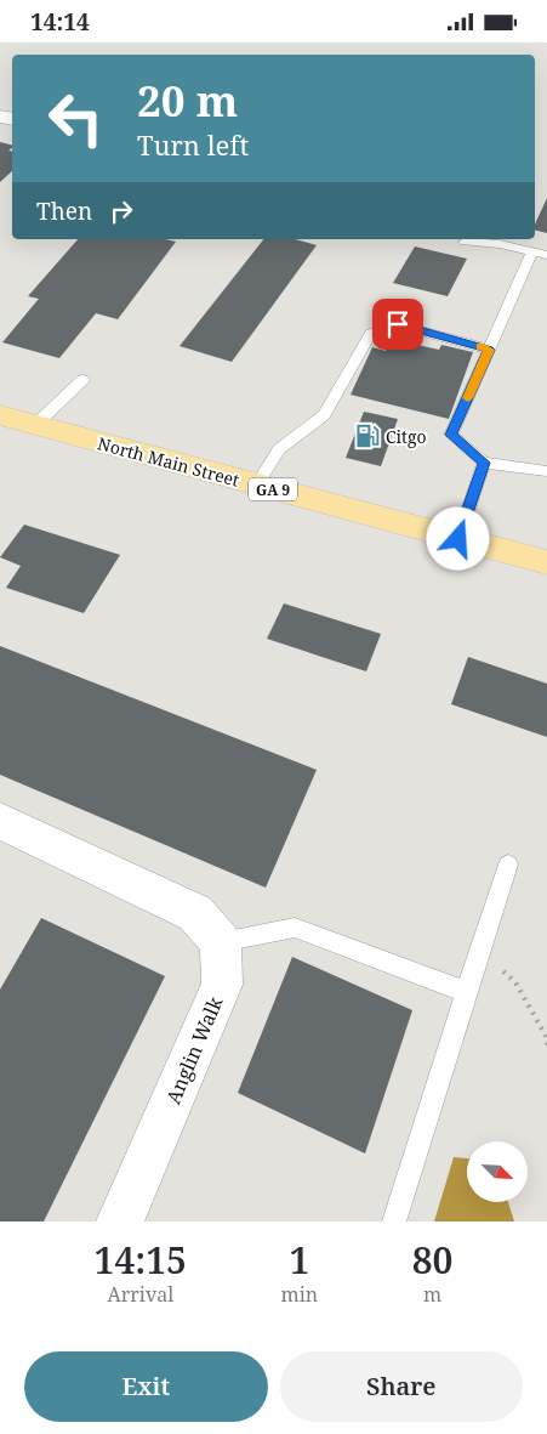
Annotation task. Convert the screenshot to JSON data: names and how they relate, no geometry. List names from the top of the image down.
{
  "streets": {
    "main road": ["North Main Street", "GA 9"],
    "street": ["Anglin Walk"]
  },
  "places": {
    "fuel station": ["Citgo"]
  },
  "north": "bottom right",
  "page": {
    "status": "14:14",
    "turn": ["20 m", "Turn left"],
    "then": "Then",
    "eta": [
      "14:15",
      "Arrival",
      "1",
      "min",
      "80",
      "m"
    ],
    "buttons": ["Exit", "Share"]
  }
}
